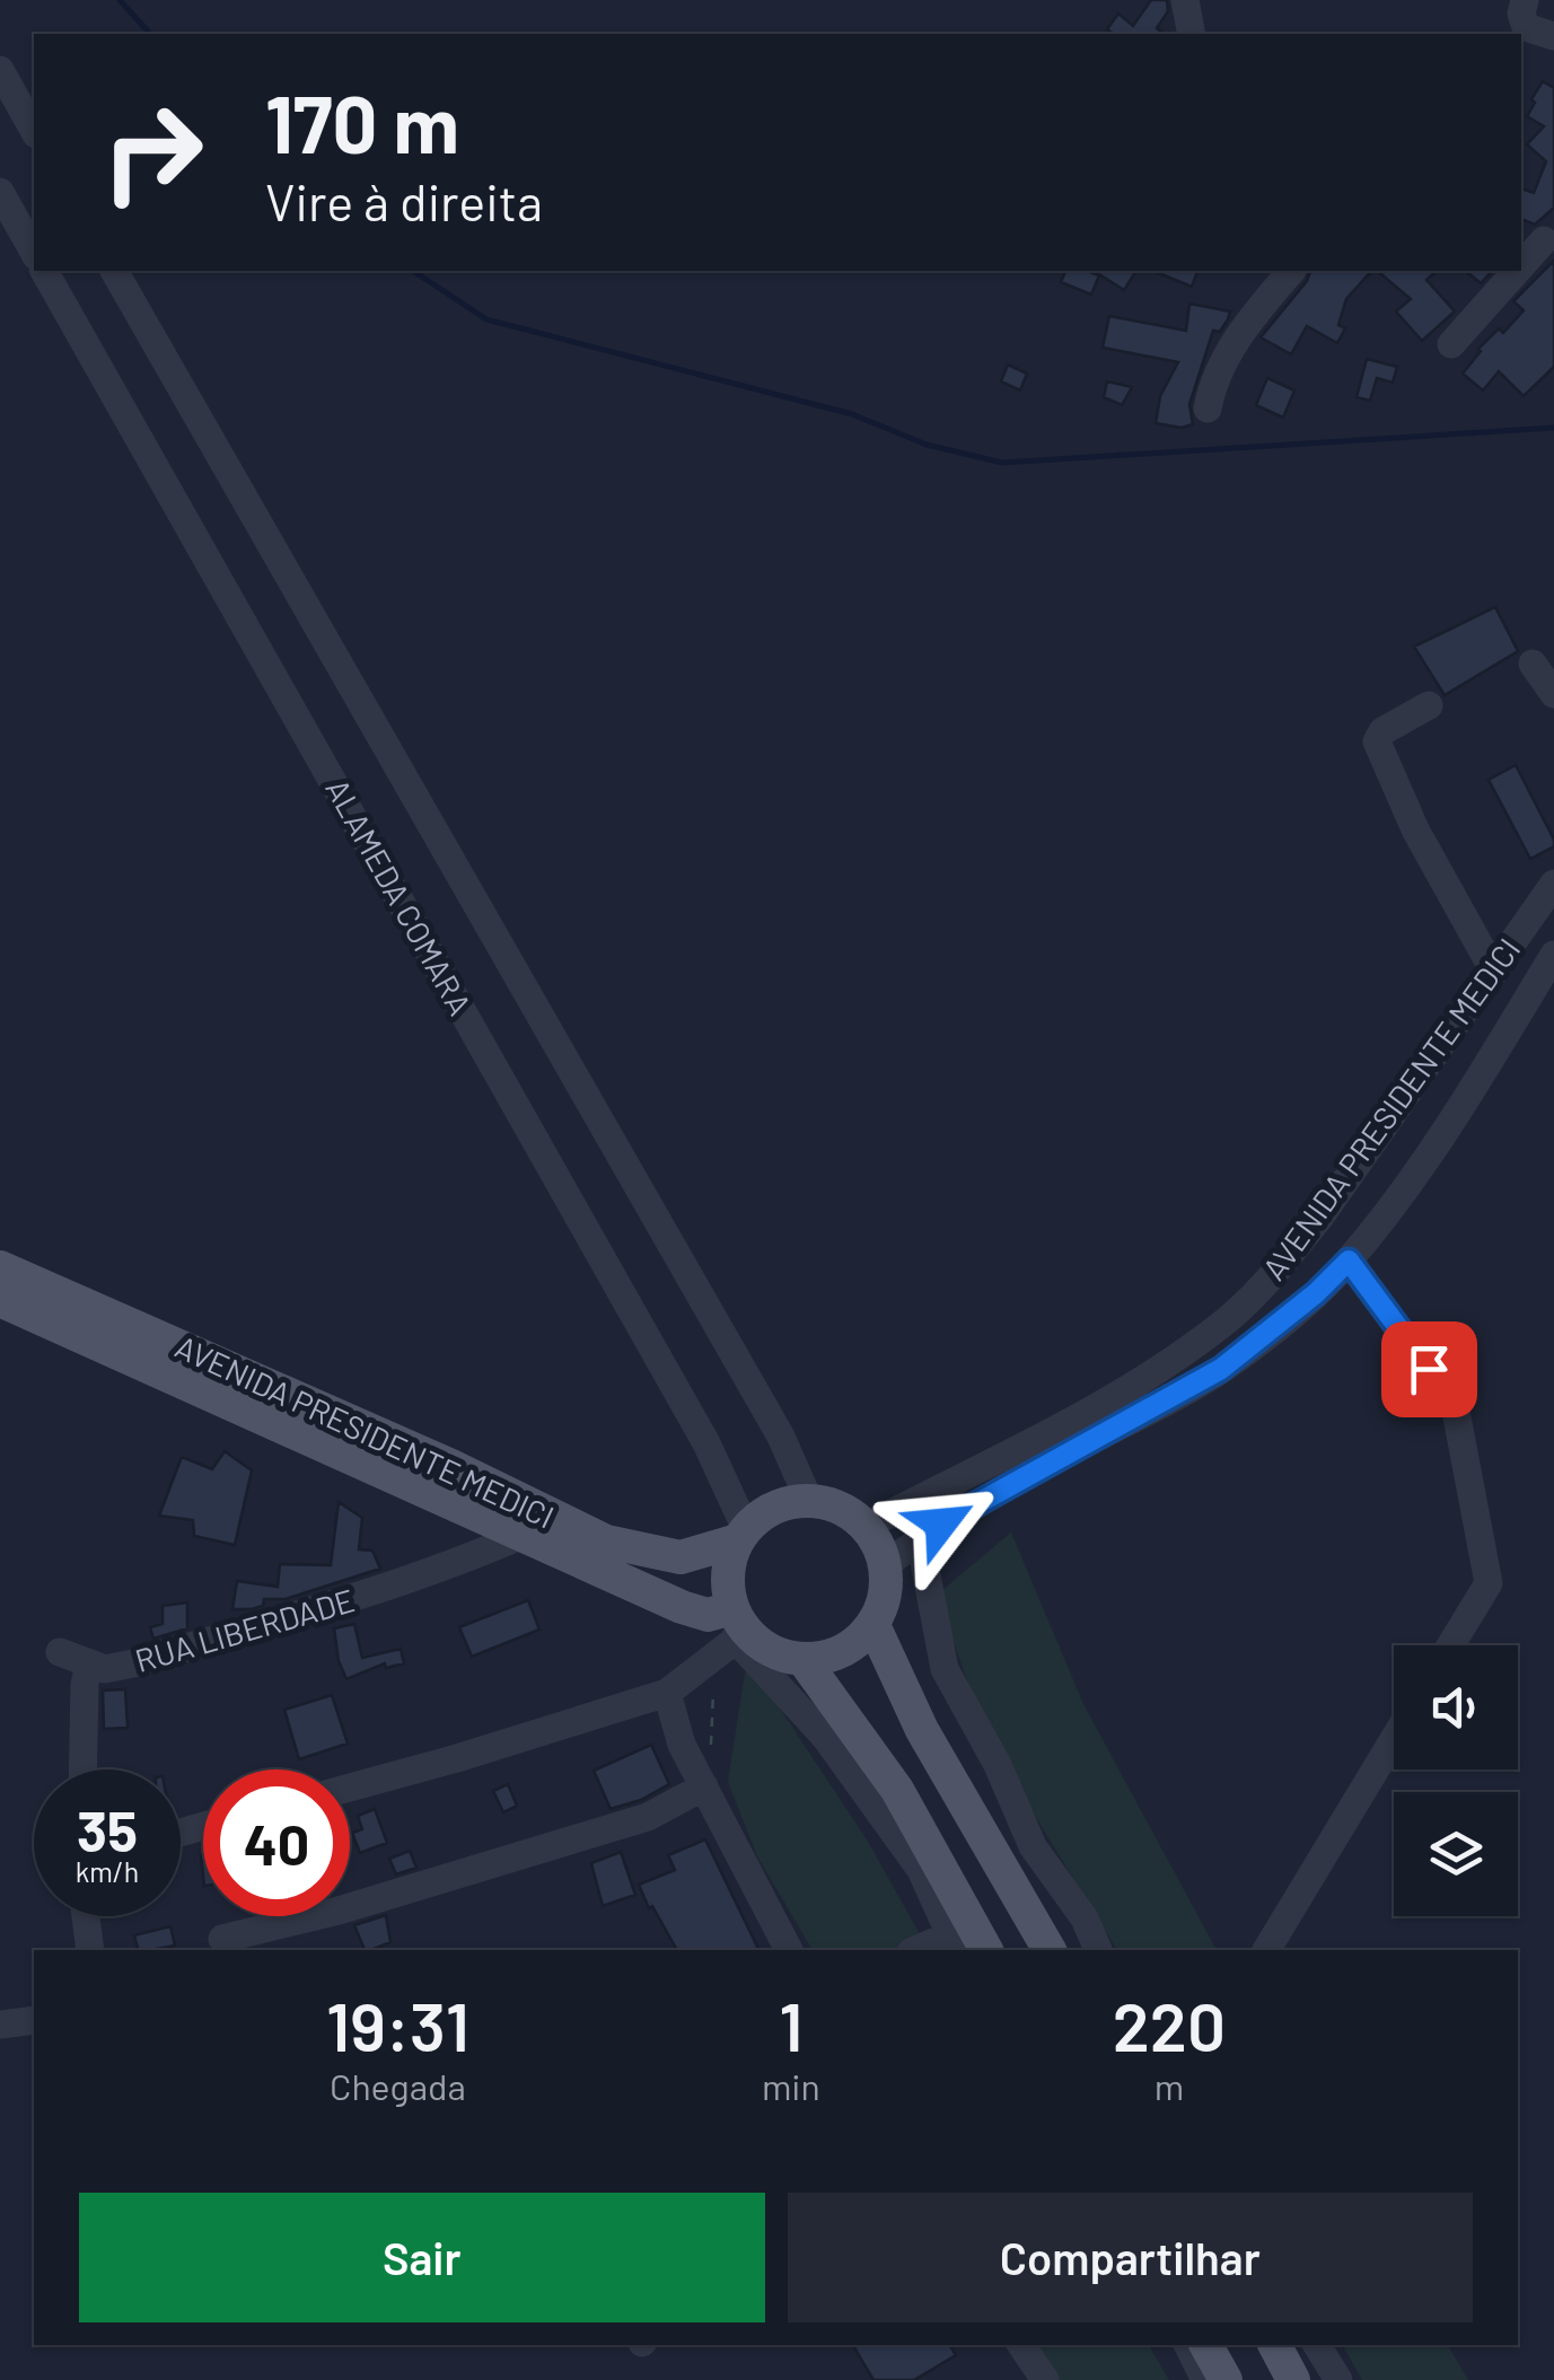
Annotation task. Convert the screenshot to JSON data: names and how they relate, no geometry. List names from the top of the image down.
{
  "streets": {
    "main road": ["AVENIDA PRESIDENTE MEDICI"],
    "street": ["ALAMEDA COMARA", "RUA LIBERDADE"]
  },
  "crossings": [
    ["ALAMEDA COMARA", "AVENIDA PRESIDENTE MEDICI"],
    ["AVENIDA PRESIDENTE MEDICI", "RUA LIBERDADE"]
  ],
  "page": {
    "turn": ["170 m", "Vire à direita"],
    "speed": "35 km/h",
    "limit": "40",
    "eta": [
      "19:31",
      "Chegada",
      "1",
      "min",
      "220",
      "m"
    ],
    "buttons": ["Sair", "Compartilhar"]
  }
}
